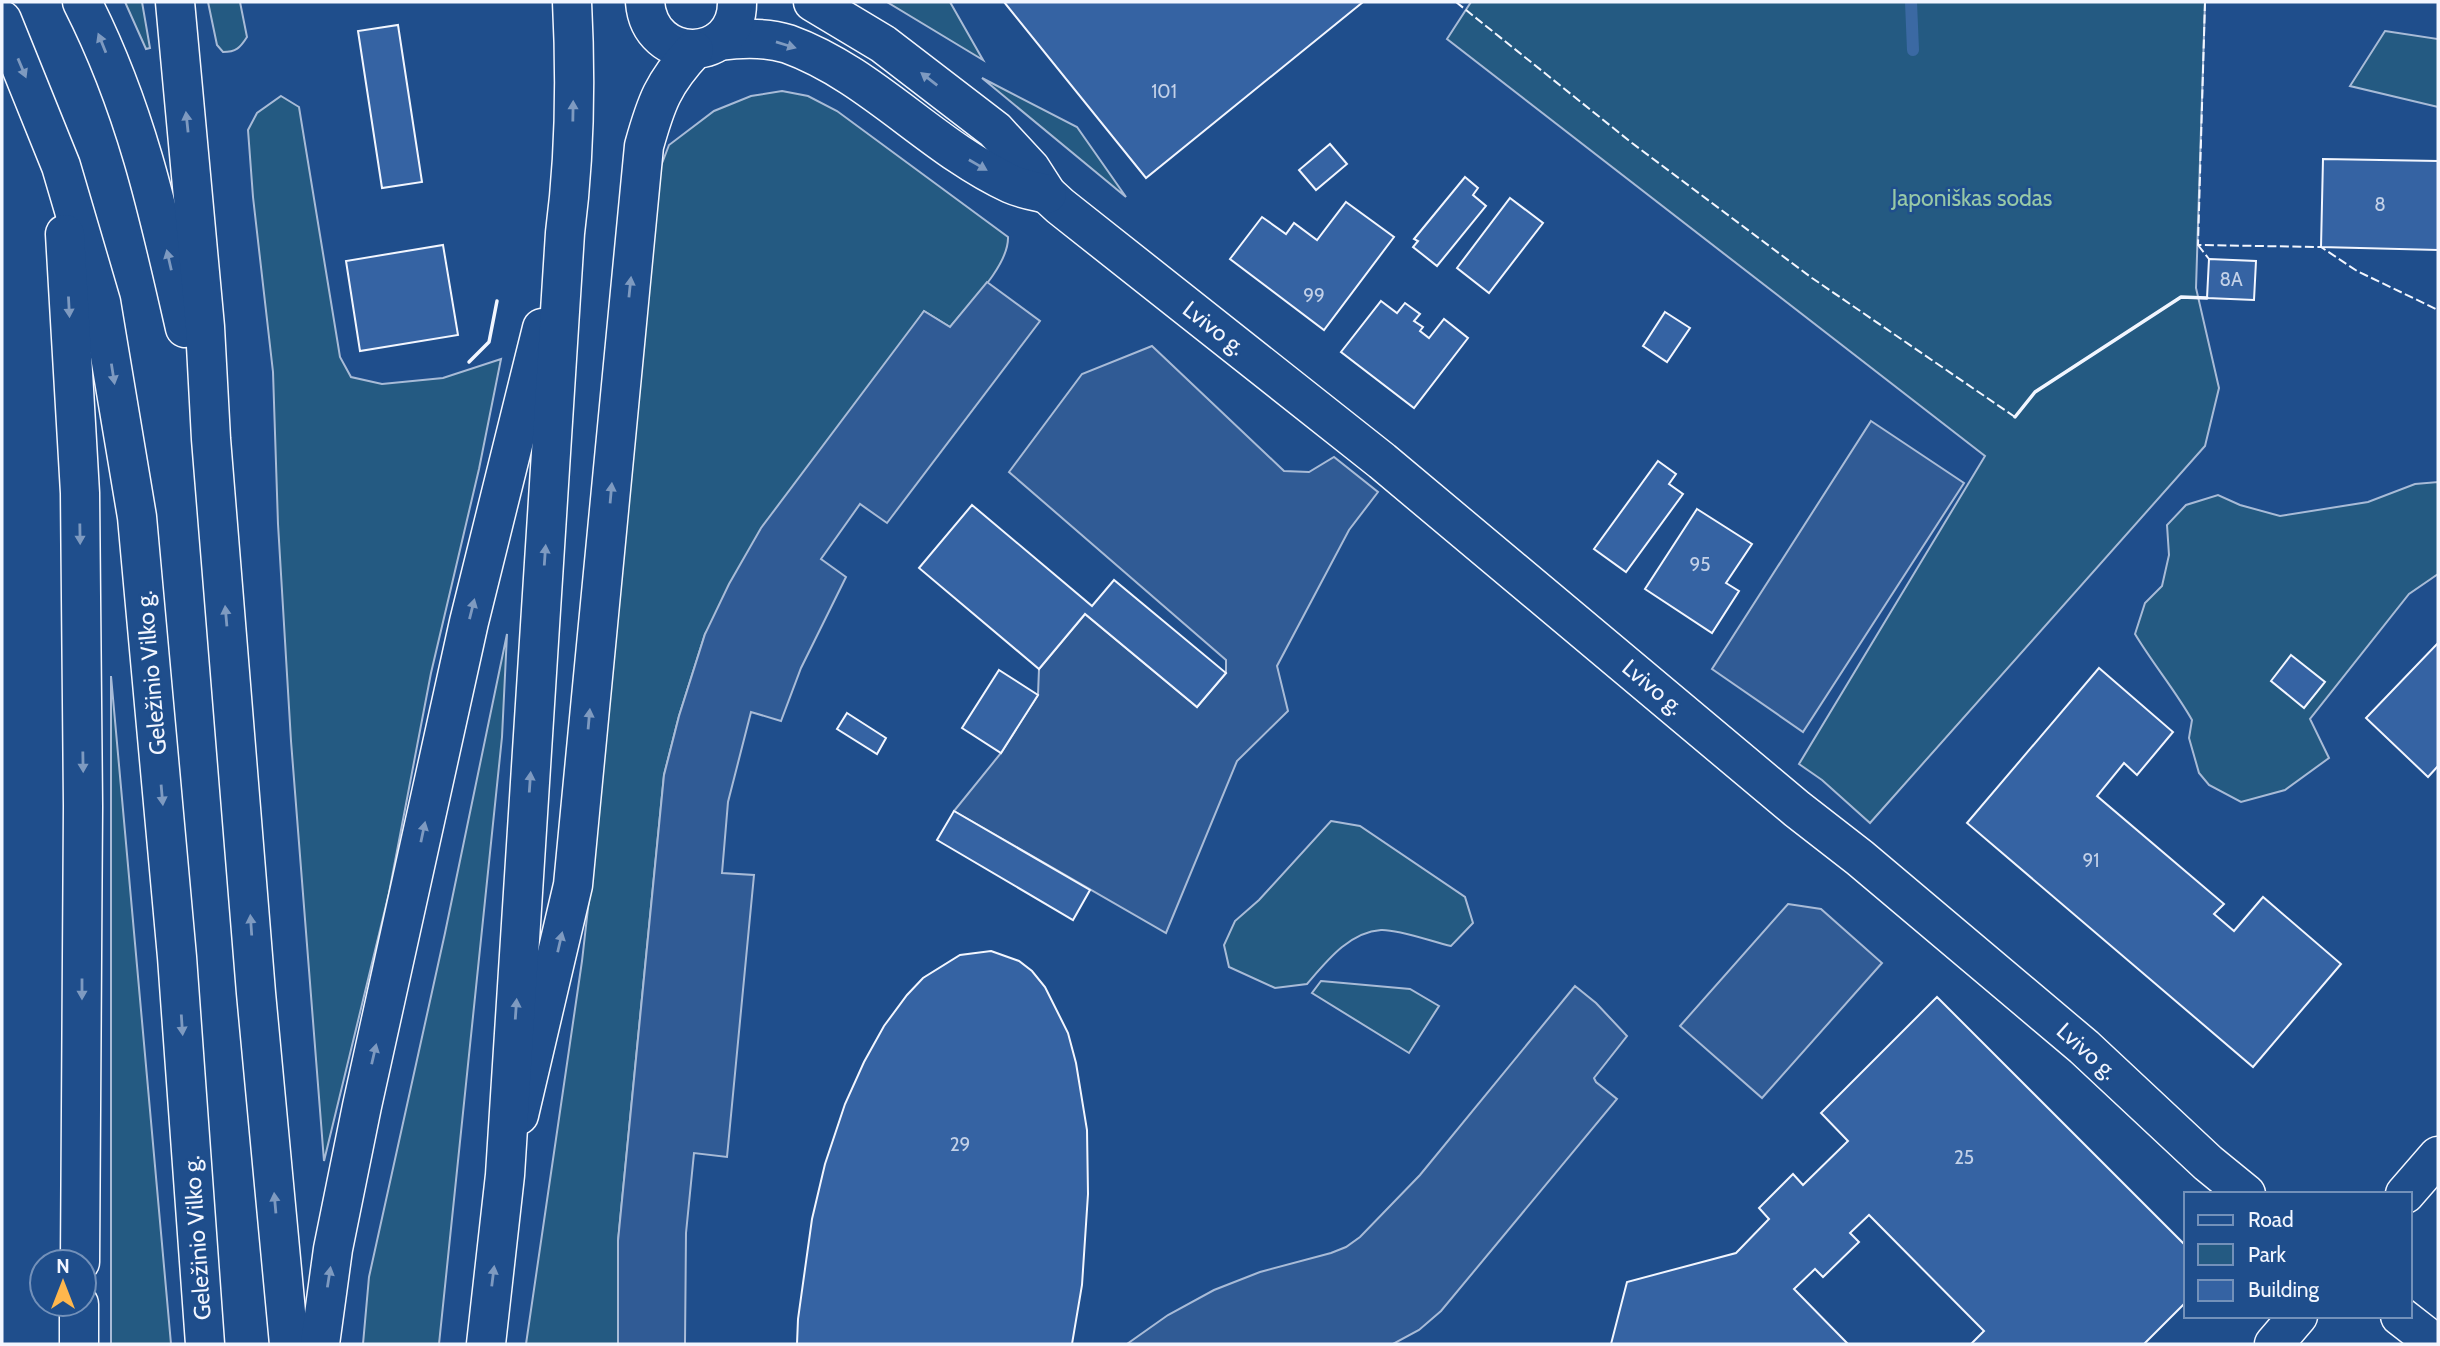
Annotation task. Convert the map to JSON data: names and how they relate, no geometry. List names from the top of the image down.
{
  "streets": {
    "main road": ["Lvivo g.", "Geležinio Vilko g."]
  },
  "parks": ["Japoniškas sodas"],
  "house_numbers": [
    "101",
    "8",
    "8A",
    "99",
    "95",
    "91",
    "29",
    "25"
  ],
  "legend": ["Road", "Park", "Building"],
  "north": "top"
}
